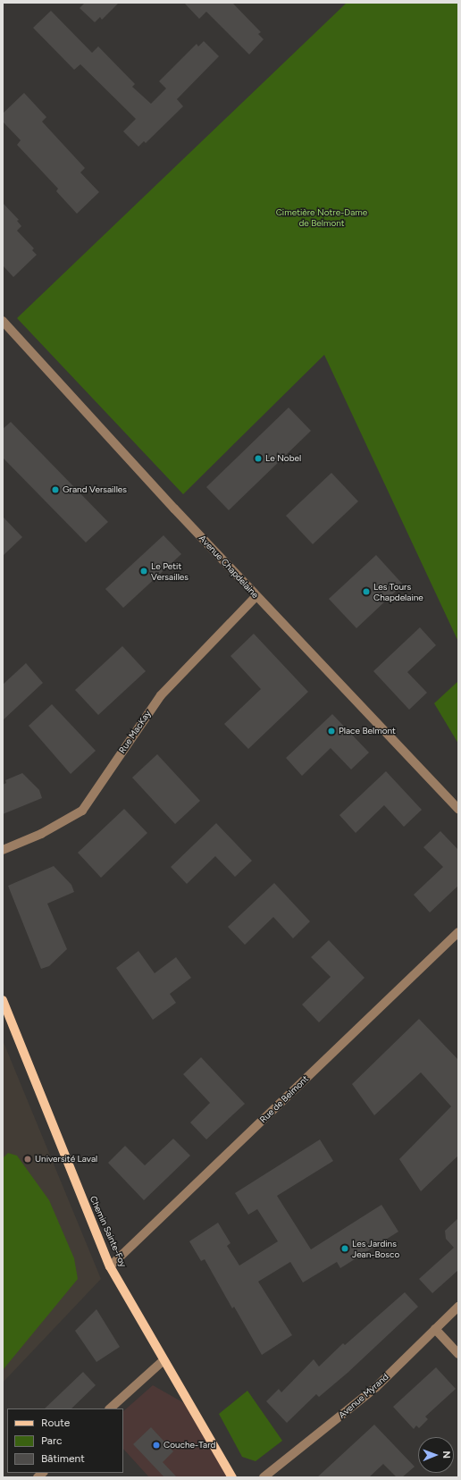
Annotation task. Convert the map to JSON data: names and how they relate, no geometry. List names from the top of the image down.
{
  "streets": {
    "main road": ["Chemin Sainte-Foy"],
    "street": [
      "Avenue Chapdelaine",
      "Rue MacKay",
      "Rue de Belmont",
      "Avenue Myrand"
    ]
  },
  "crossings": [
    ["Avenue Chapdelaine", "Rue MacKay"],
    ["Rue de Belmont", "Chemin Sainte-Foy"]
  ],
  "parks": ["Cimetière Notre-Dame de Belmont"],
  "places": [
    "Le Nobel",
    "Grand Versailles",
    "Le Petit Versailles",
    "Les Tours Chapdelaine",
    "Place Belmont",
    "Université Laval",
    "Les Jardins Jean-Bosco",
    "Couche-Tard"
  ],
  "legend": ["Route", "Parc", "Bâtiment"],
  "north": "right"
}
